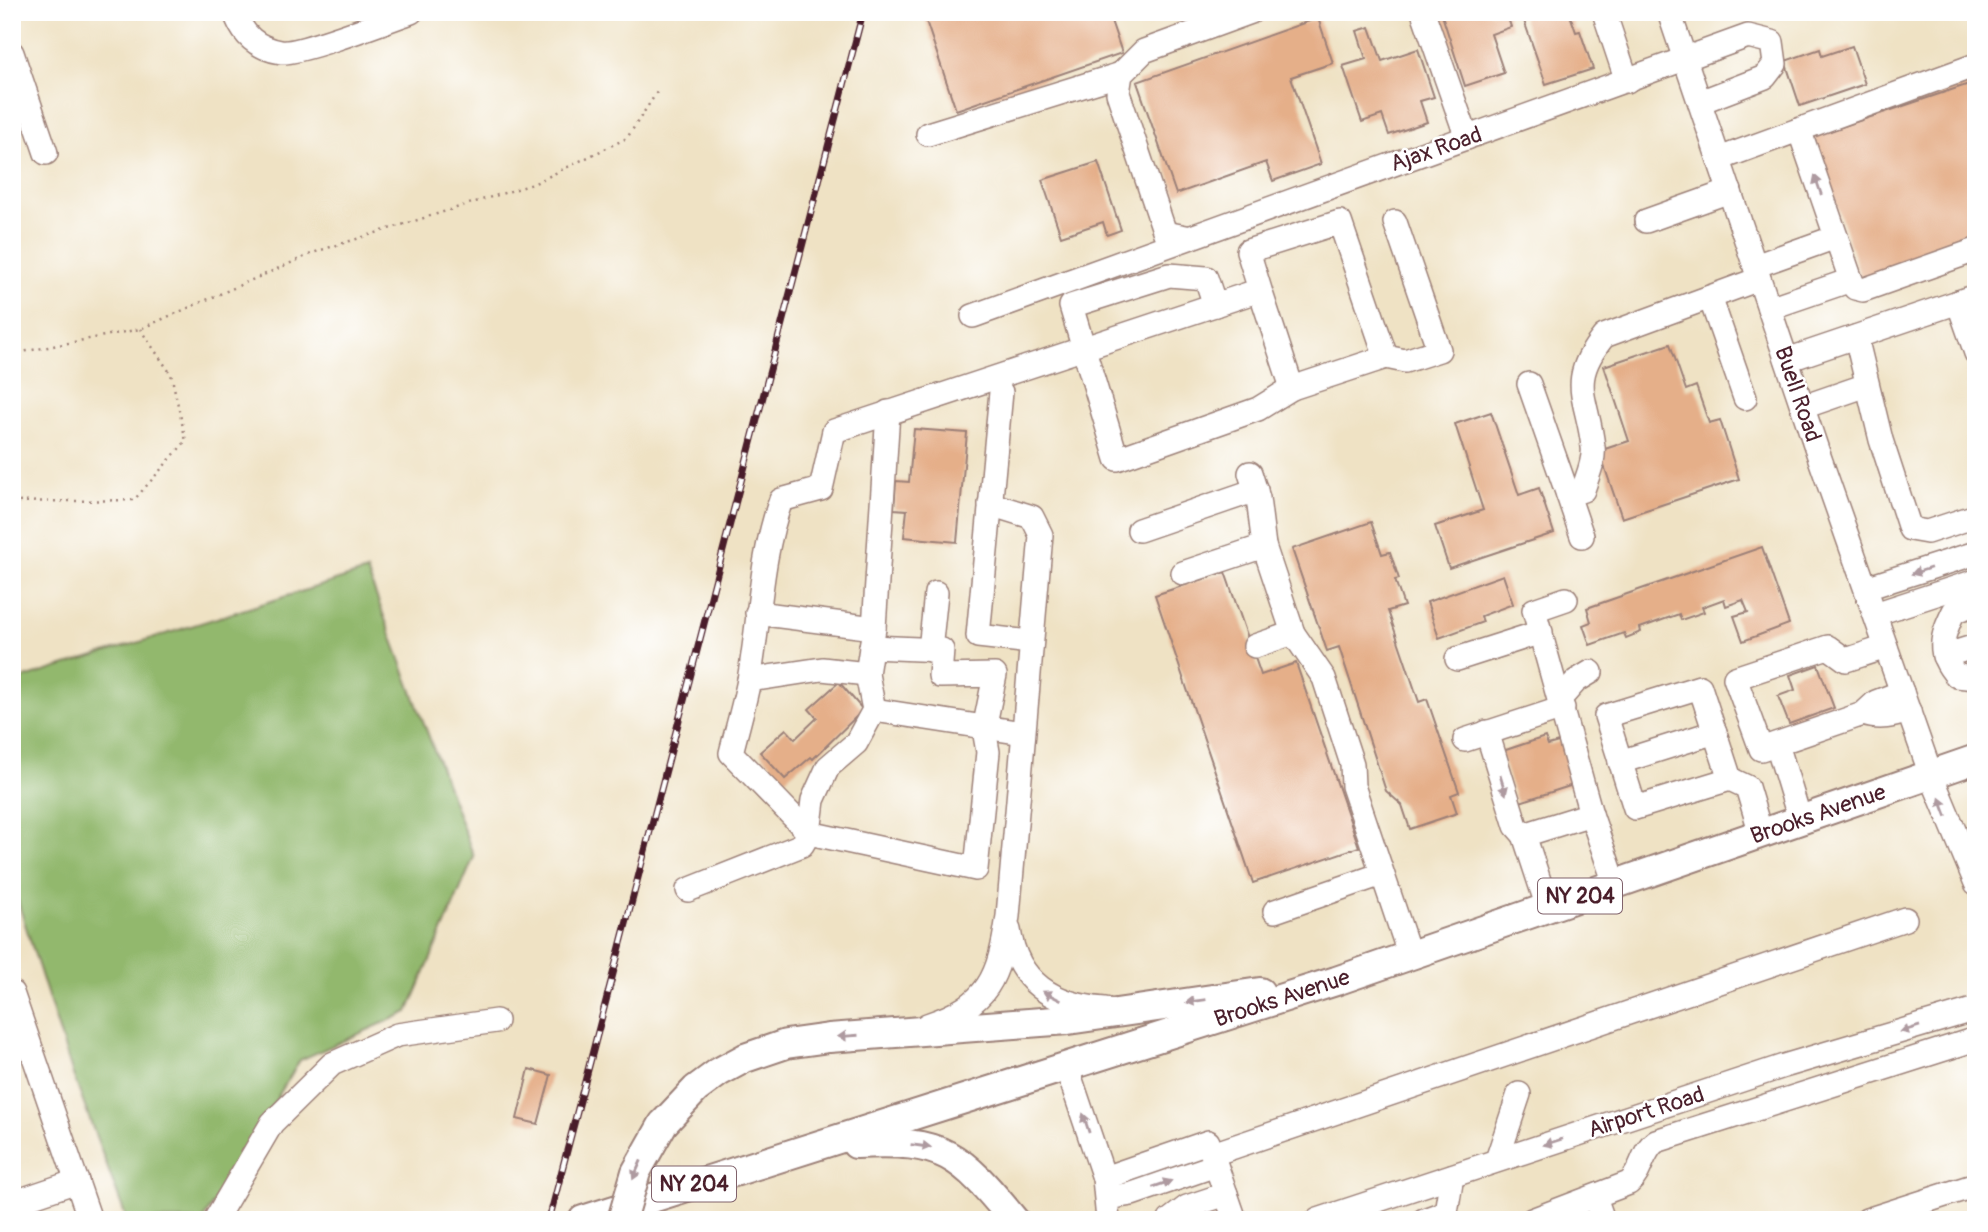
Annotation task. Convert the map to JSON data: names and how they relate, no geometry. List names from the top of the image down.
{
  "streets": {
    "main road": ["Brooks Avenue", "NY 204"],
    "street": ["Ajax Road", "Buell Road", "Airport Road"]
  },
  "crossings": [
    ["Ajax Road", "Buell Road"],
    ["Buell Road", "Brooks Avenue"]
  ]
}
